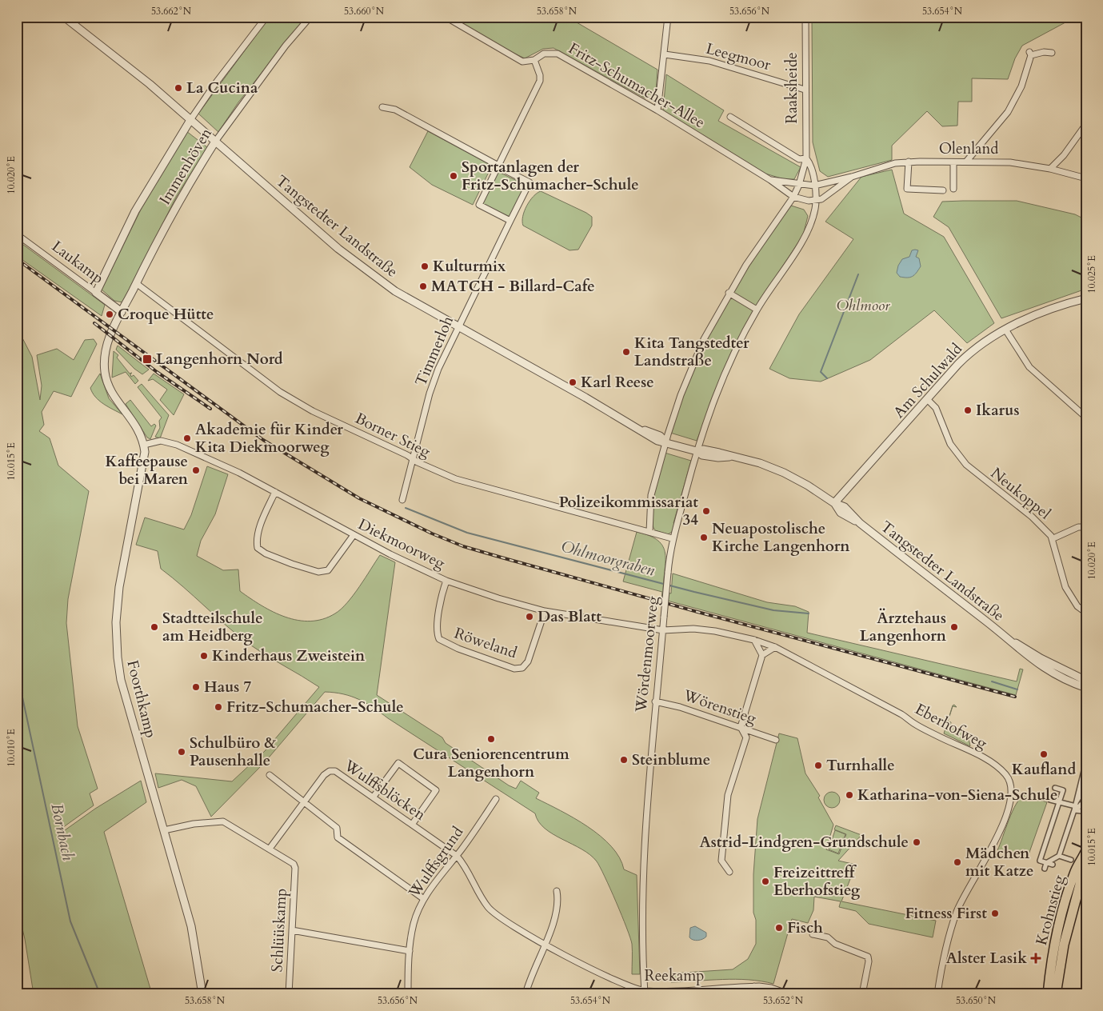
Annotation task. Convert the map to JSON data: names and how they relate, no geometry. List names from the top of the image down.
{
  "streets": {
    "main road": ["Krohnstieg"],
    "street": [
      "Leegmoor",
      "Fritz-Schumacher-Allee",
      "Raaksheide",
      "Olenland",
      "Immenhöven",
      "Tangstedter Landstraße",
      "Laukamp",
      "Timmerloh",
      "Am Schulwald",
      "Borner Stieg",
      "Neukoppel",
      "Diekmoorweg",
      "Röweland",
      "Wördenmoorweg",
      "Foorthkamp",
      "Wörenstieg",
      "Eberhofweg",
      "Wulffsblöcken",
      "Wulffsgrund",
      "Schlüüskamp",
      "Reekamp"
    ]
  },
  "crossings": [
    ["Leegmoor", "Raaksheide"],
    ["Fritz-Schumacher-Allee", "Raaksheide"],
    ["Fritz-Schumacher-Allee", "Olenland"],
    ["Fritz-Schumacher-Allee", "Wördenmoorweg"],
    ["Raaksheide", "Olenland"],
    ["Raaksheide", "Wördenmoorweg"],
    ["Olenland", "Wördenmoorweg"],
    ["Immenhöven", "Tangstedter Landstraße"],
    ["Immenhöven", "Laukamp"],
    ["Immenhöven", "Borner Stieg"],
    ["Immenhöven", "Foorthkamp"],
    ["Tangstedter Landstraße", "Timmerloh"],
    ["Tangstedter Landstraße", "Am Schulwald"],
    ["Tangstedter Landstraße", "Wördenmoorweg"],
    ["Timmerloh", "Borner Stieg"],
    ["Am Schulwald", "Neukoppel"],
    ["Borner Stieg", "Wördenmoorweg"],
    ["Diekmoorweg", "Röweland"],
    ["Diekmoorweg", "Wördenmoorweg"],
    ["Diekmoorweg", "Foorthkamp"],
    ["Diekmoorweg", "Eberhofweg"],
    ["Wördenmoorweg", "Wörenstieg"],
    ["Wördenmoorweg", "Eberhofweg"],
    ["Wördenmoorweg", "Reekamp"],
    ["Wulffsblöcken", "Wulffsgrund"],
    ["Wulffsblöcken", "Schlüüskamp"],
    ["Wulffsblöcken", "Reekamp"],
    ["Wulffsgrund", "Reekamp"]
  ],
  "water": ["Ohlmoorgraben", "Bornbach"],
  "parks": ["Ohlmoor"],
  "places": {
    "other": [
      "La Cucina",
      "Sportanlagen der Fritz-Schumacher-Schule",
      "Kulturmix",
      "MATCH - Billard-Cafe",
      "Croque Hütte",
      "Kita Tangstedter Landstraße",
      "Karl Reese",
      "Ikarus",
      "Akademie für Kinder Kita Diekmoorweg",
      "Kaffeepause bei Maren",
      "Polizeikommissariat 34",
      "Neuapostolische Kirche Langenhorn",
      "Das Blatt",
      "Stadtteilschule am Heidberg",
      "Ärztehaus Langenhorn",
      "Kinderhaus Zweistein",
      "Haus 7",
      "Fritz-Schumacher-Schule",
      "Cura Seniorencentrum Langenhorn",
      "Schulbüro & Pausenhalle",
      "Kaufland",
      "Steinblume",
      "Turnhalle",
      "Katharina-von-Siena-Schule",
      "Astrid-Lindgren-Grundschule",
      "Mädchen mit Katze",
      "Freizeittreff Eberhofstieg",
      "Fitness First",
      "Fisch"
    ],
    "transit": ["Langenhorn Nord"],
    "health": ["Alster Lasik"]
  },
  "coordinates": [
    "53.662°N",
    "53.660°N",
    "53.658°N",
    "53.656°N",
    "53.654°N",
    "10.020°E",
    "10.025°E",
    "10.015°E",
    "10.010°E",
    "53.652°N",
    "53.650°N"
  ]
}
